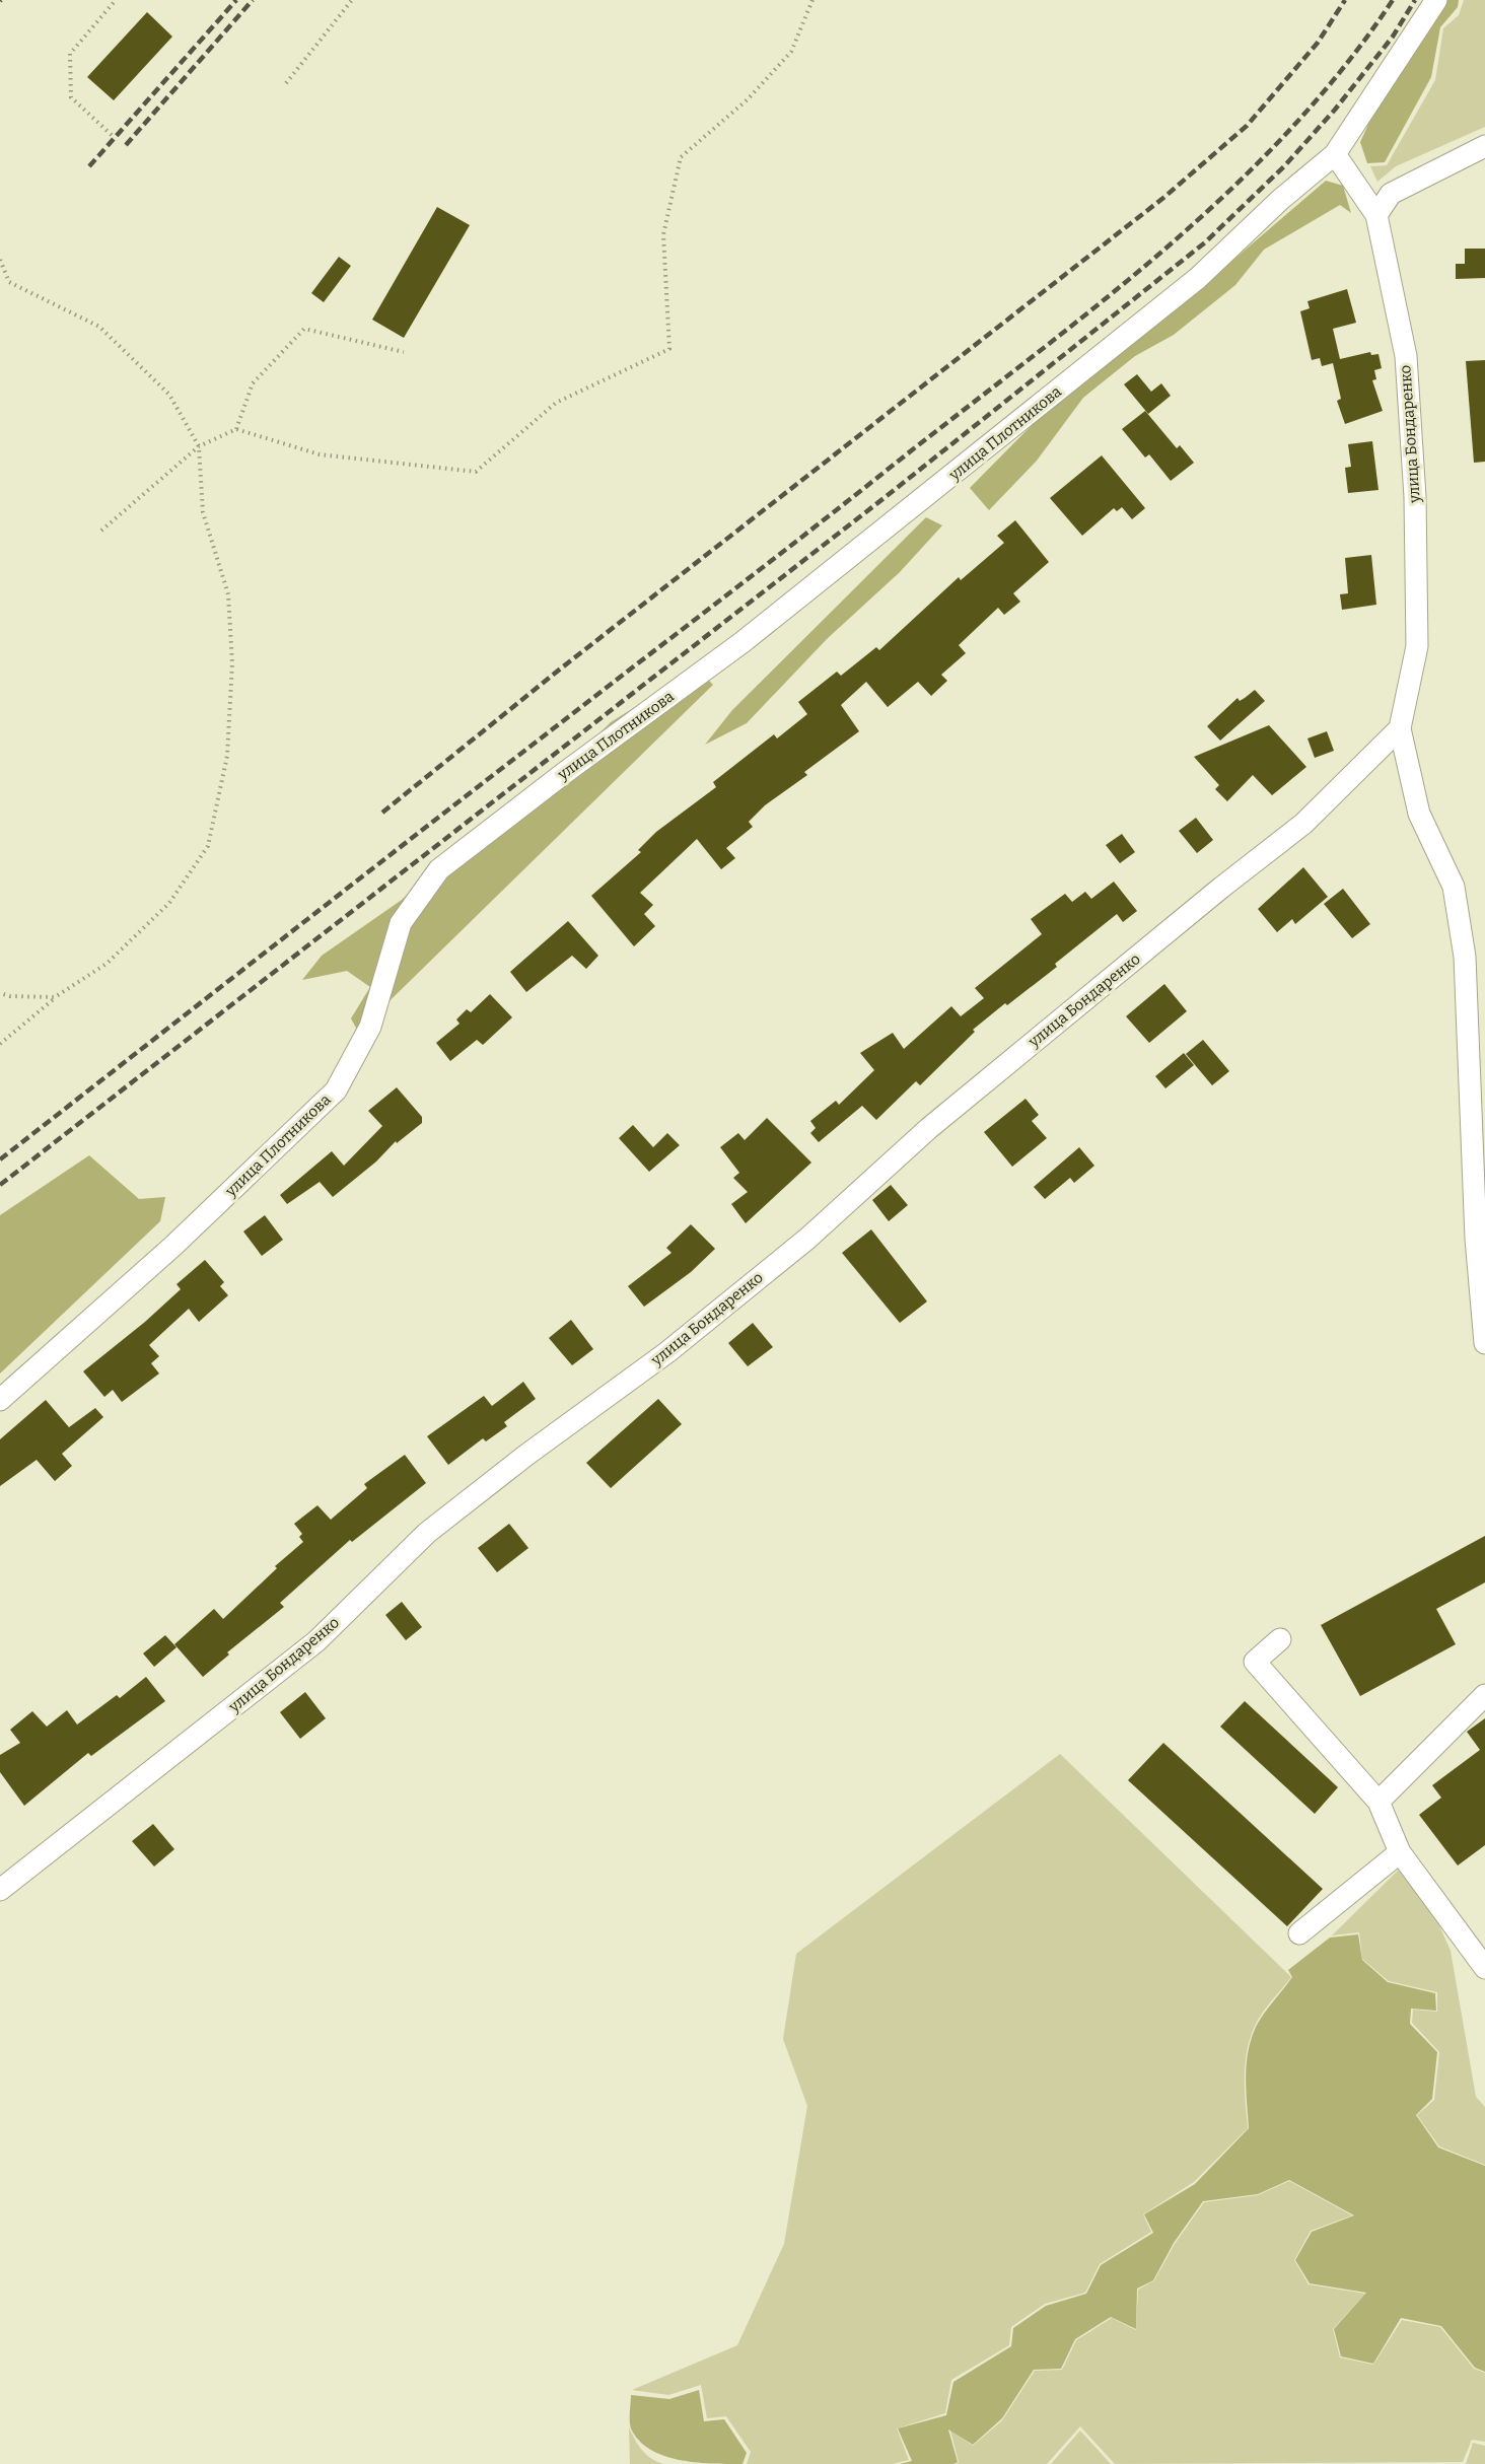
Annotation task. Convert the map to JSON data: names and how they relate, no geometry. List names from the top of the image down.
{
  "streets": {
    "street": ["улица Плотникова", "улица Бондаренко"]
  },
  "crossings": [
    ["улица Плотникова", "улица Бондаренко"]
  ]
}
